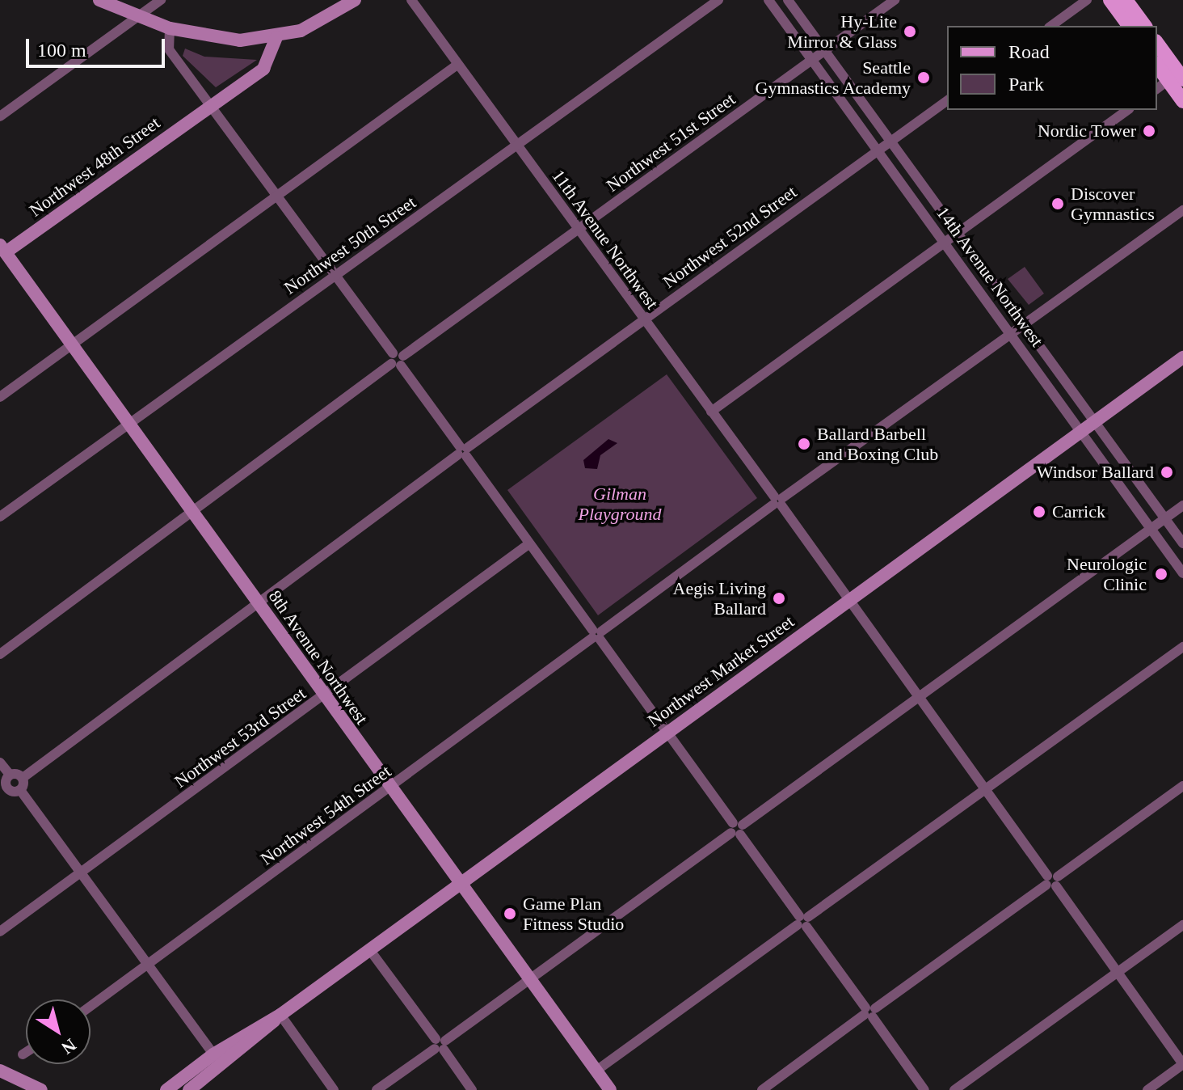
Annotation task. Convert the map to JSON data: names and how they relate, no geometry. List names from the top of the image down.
{
  "streets": {
    "main road": ["Northwest 48th Street", "8th Avenue Northwest", "Northwest Market Street"],
    "street": [
      "Northwest 51st Street",
      "Northwest 52nd Street",
      "11th Avenue Northwest",
      "Northwest 50th Street",
      "14th Avenue Northwest",
      "Northwest 53rd Street",
      "Northwest 54th Street"
    ]
  },
  "crossings": [
    ["Northwest 51st Street", "11th Avenue Northwest"],
    ["Northwest 51st Street", "14th Avenue Northwest"],
    ["Northwest 51st Street", "8th Avenue Northwest"],
    ["Northwest 48th Street", "8th Avenue Northwest"],
    ["Northwest 52nd Street", "11th Avenue Northwest"],
    ["Northwest 52nd Street", "14th Avenue Northwest"],
    ["Northwest 52nd Street", "8th Avenue Northwest"],
    ["11th Avenue Northwest", "Northwest 50th Street"],
    ["11th Avenue Northwest", "Northwest Market Street"],
    ["11th Avenue Northwest", "Northwest 54th Street"],
    ["Northwest 50th Street", "8th Avenue Northwest"],
    ["14th Avenue Northwest", "Northwest Market Street"],
    ["14th Avenue Northwest", "Northwest 54th Street"],
    ["8th Avenue Northwest", "Northwest Market Street"],
    ["8th Avenue Northwest", "Northwest 53rd Street"],
    ["8th Avenue Northwest", "Northwest 54th Street"]
  ],
  "parks": ["Gilman Playground"],
  "places": [
    "Hy-Lite Mirror & Glass",
    "Seattle Gymnastics Academy",
    "Nordic Tower",
    "Discover Gymnastics",
    "Ballard Barbell and Boxing Club",
    "Windsor Ballard",
    "Carrick",
    "Neurologic Clinic",
    "Aegis Living Ballard",
    "Game Plan Fitness Studio"
  ],
  "legend": ["Road", "Park"],
  "scale_bar": "100 m",
  "north": "bottom right"
}
